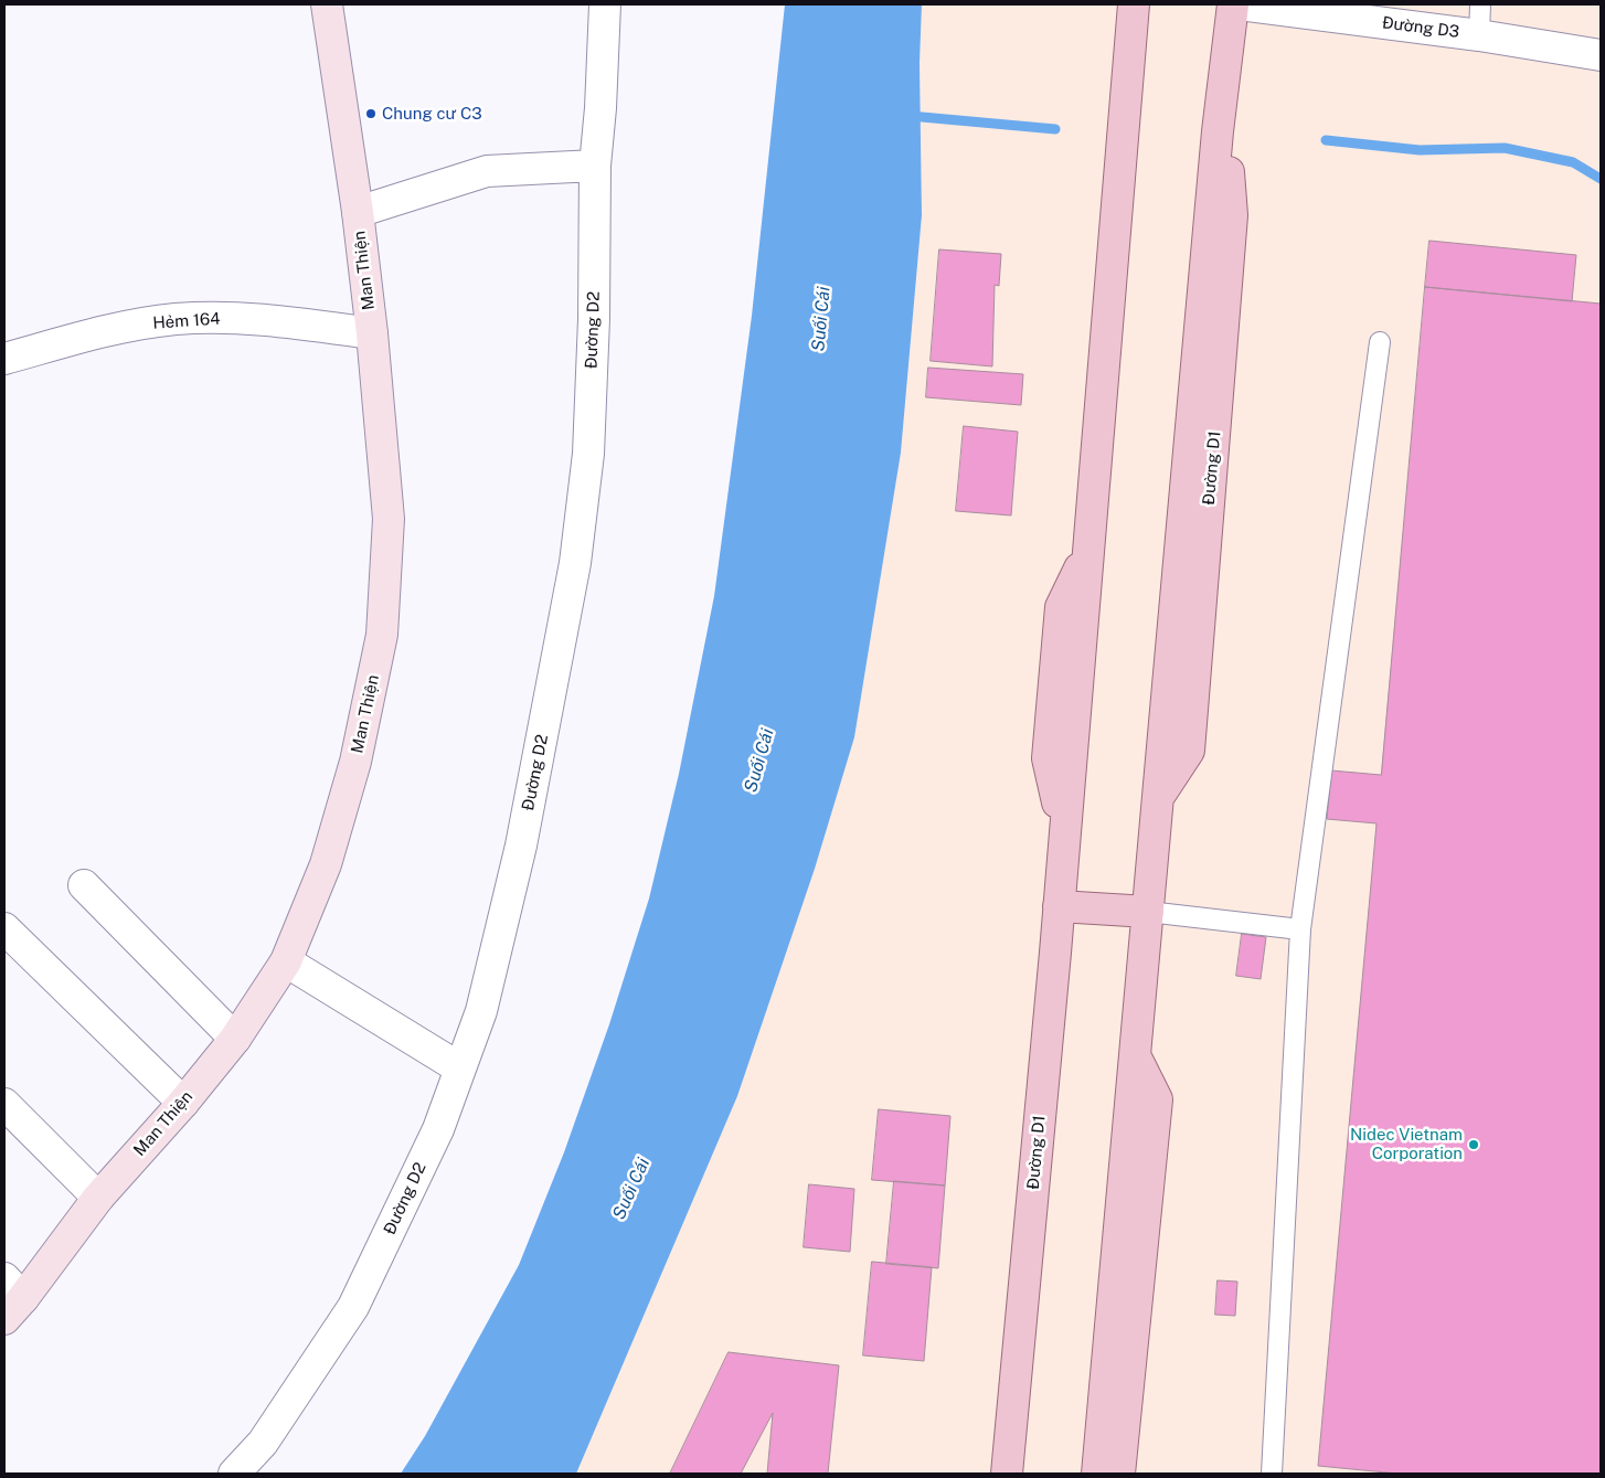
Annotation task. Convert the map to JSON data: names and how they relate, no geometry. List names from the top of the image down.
{
  "streets": {
    "main road": ["Đường D1"],
    "street": [
      "Đường D3",
      "Man Thiện",
      "Hẻm 164",
      "Đường D2"
    ]
  },
  "crossings": [
    ["Man Thiện", "Hẻm 164"]
  ],
  "water": ["Suối Cái"],
  "places": ["Chung cư C3", "Nidec Vietnam Corporation"]
}
